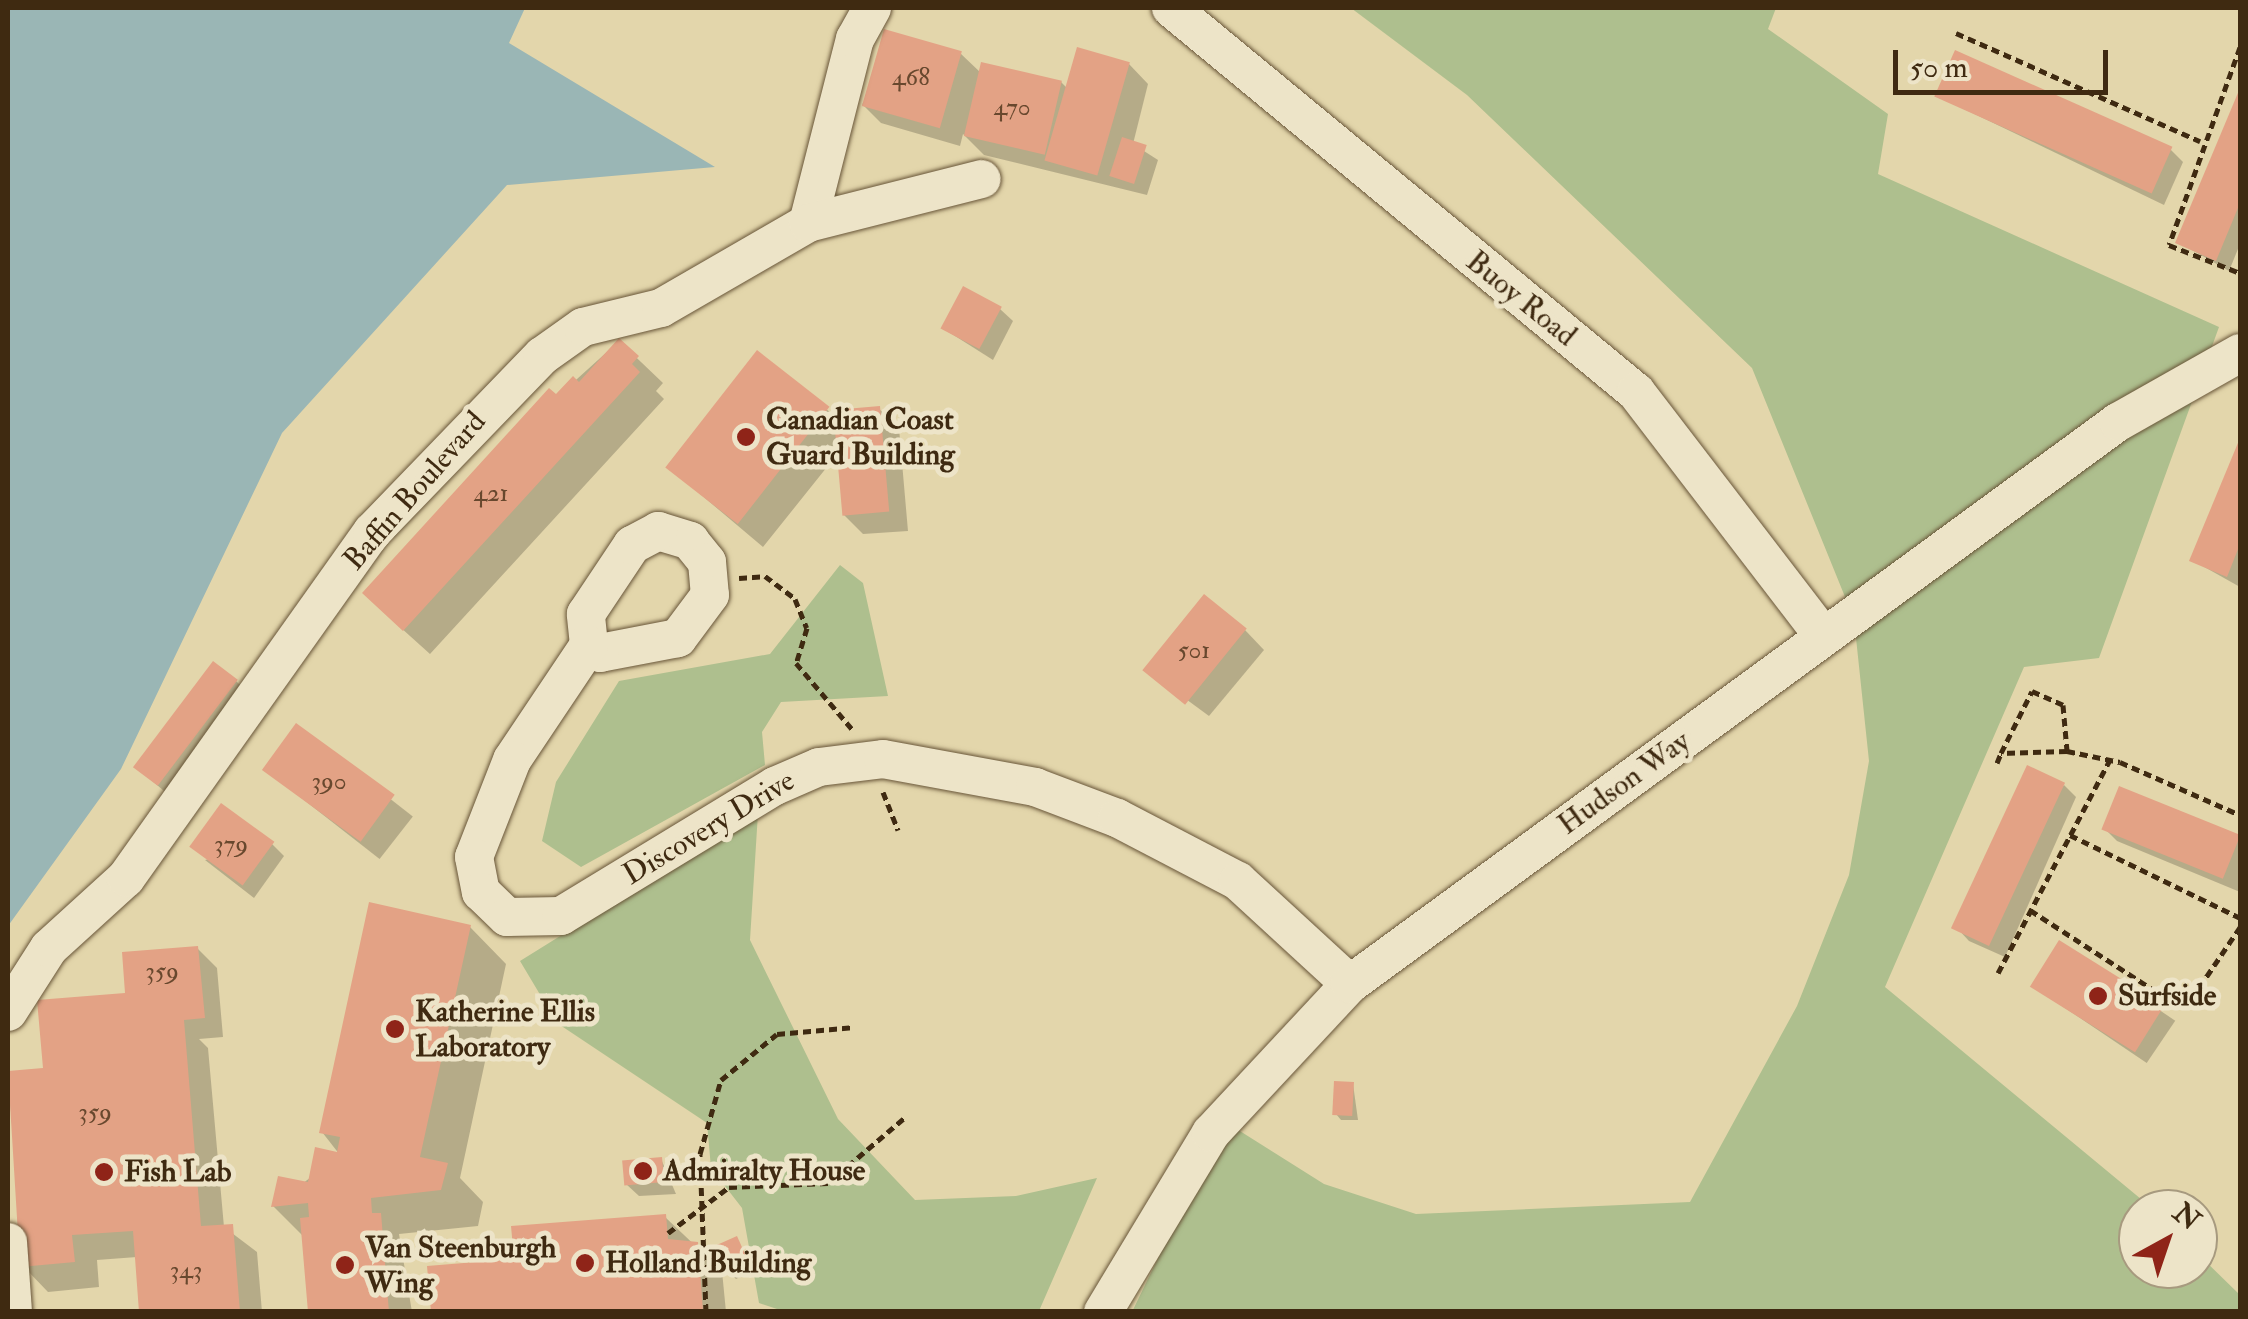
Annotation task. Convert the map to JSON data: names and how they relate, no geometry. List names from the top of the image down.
{
  "streets": {
    "street": [
      "Buoy Road",
      "Baffin Boulevard",
      "Hudson Way",
      "Discovery Drive"
    ]
  },
  "crossings": [
    ["Buoy Road", "Hudson Way"],
    ["Hudson Way", "Discovery Drive"]
  ],
  "places": [
    "Canadian Coast Guard Building",
    "Surfside",
    "Katherine Ellis Laboratory",
    "Admiralty House",
    "Fish Lab",
    "Holland Building",
    "Van Steenburgh Wing"
  ],
  "house_numbers": [
    "468",
    "470",
    "421",
    "501",
    "390",
    "379",
    "359",
    "359",
    "343"
  ],
  "scale_bar": "50 m",
  "north": "top right"
}
